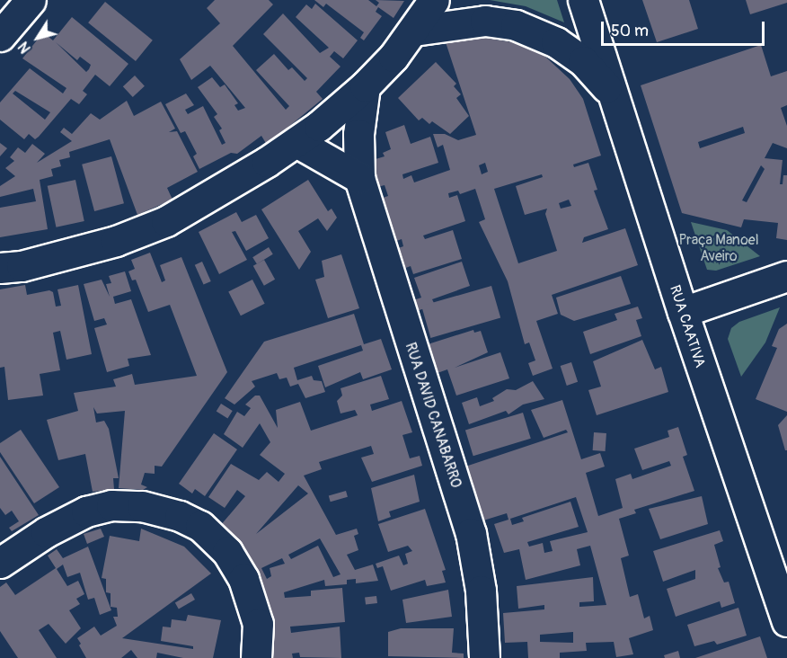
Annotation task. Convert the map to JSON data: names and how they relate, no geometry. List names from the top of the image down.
{
  "streets": {
    "street": ["RUA CAATIVA", "RUA DAVID CANABARRO"]
  },
  "parks": ["Praça Manoel Aveiro"],
  "scale_bar": "50 m",
  "north": "bottom left"
}
